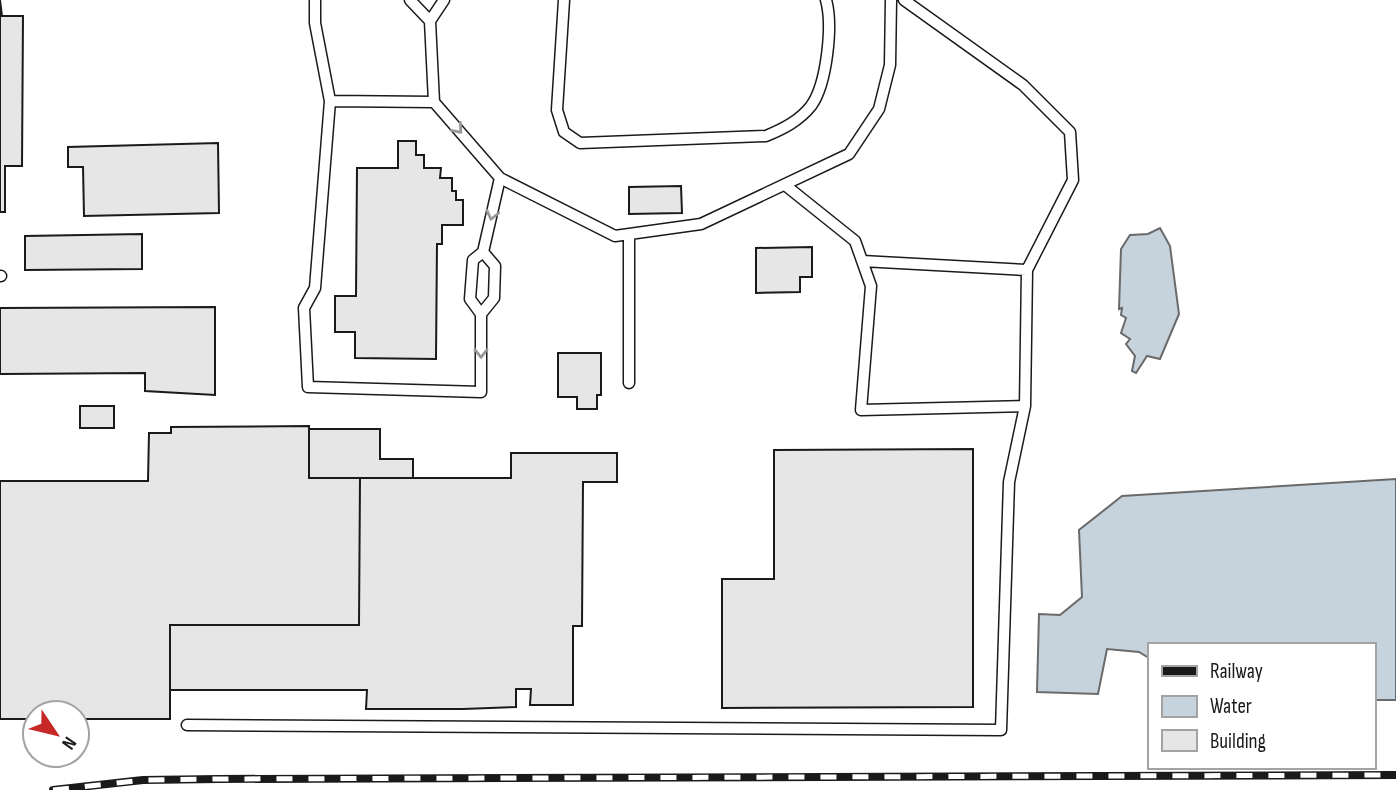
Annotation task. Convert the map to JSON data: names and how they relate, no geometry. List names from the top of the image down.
{
  "legend": ["Railway", "Water", "Building"],
  "north": "bottom right"
}
